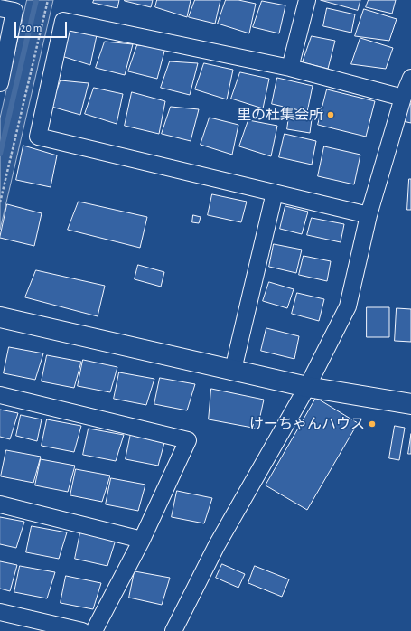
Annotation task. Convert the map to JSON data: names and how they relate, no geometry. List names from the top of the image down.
{
  "places": ["里の杜集会所", "けーちゃんハウス"],
  "scale_bar": "20 m"
}
